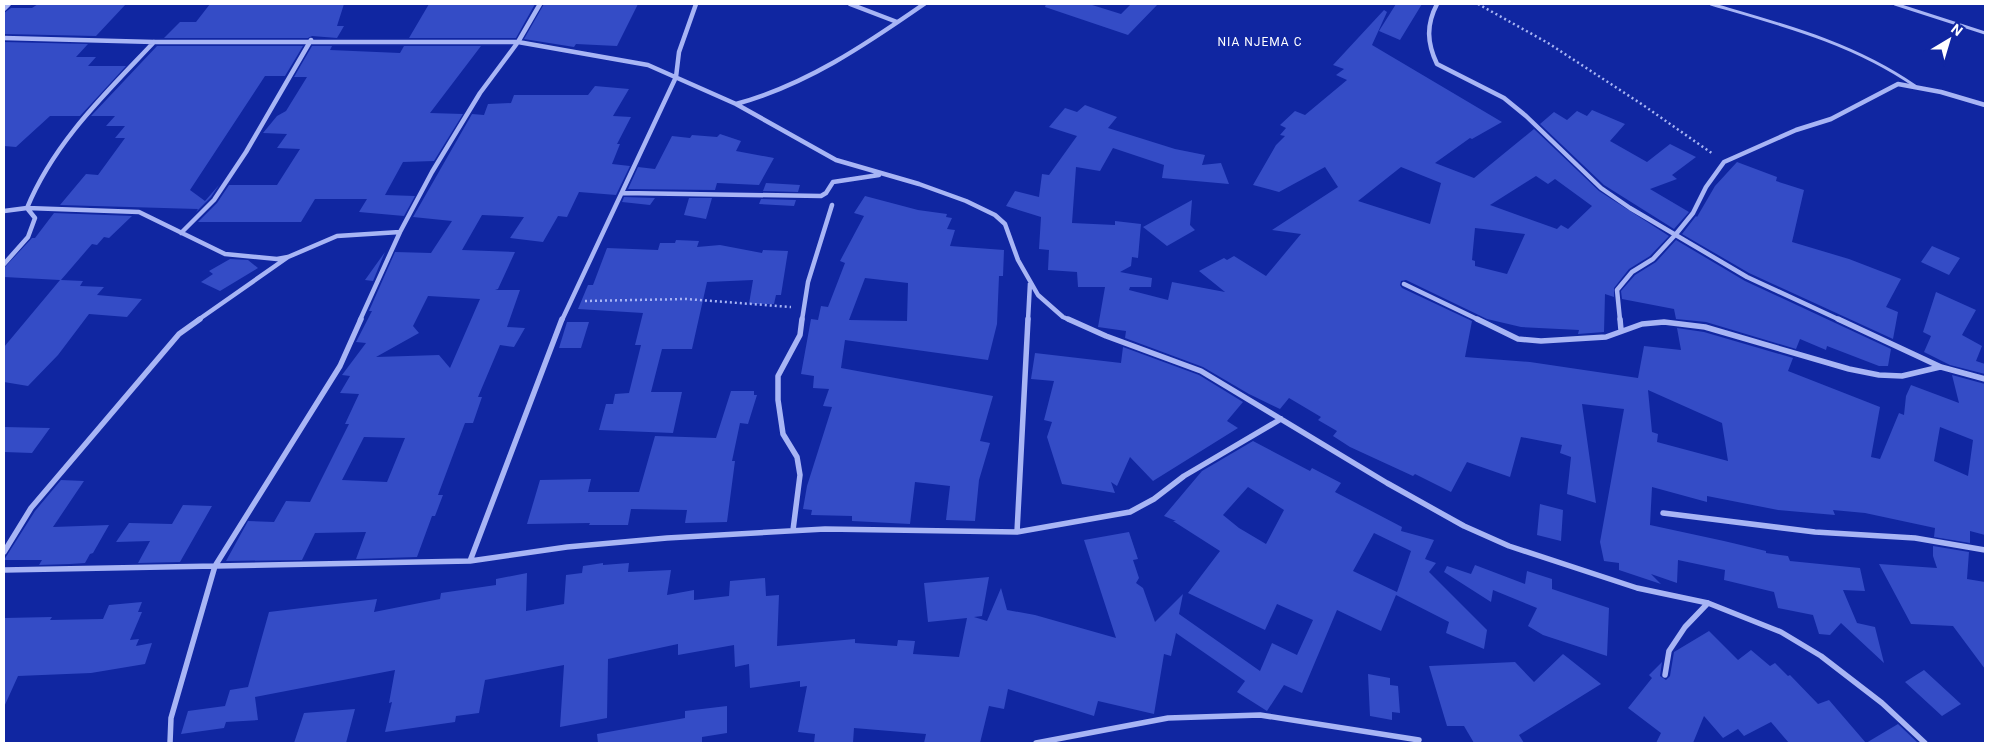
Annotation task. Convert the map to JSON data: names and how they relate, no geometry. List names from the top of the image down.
{
  "districts": ["NIA NJEMA C"],
  "north": "top right"
}
